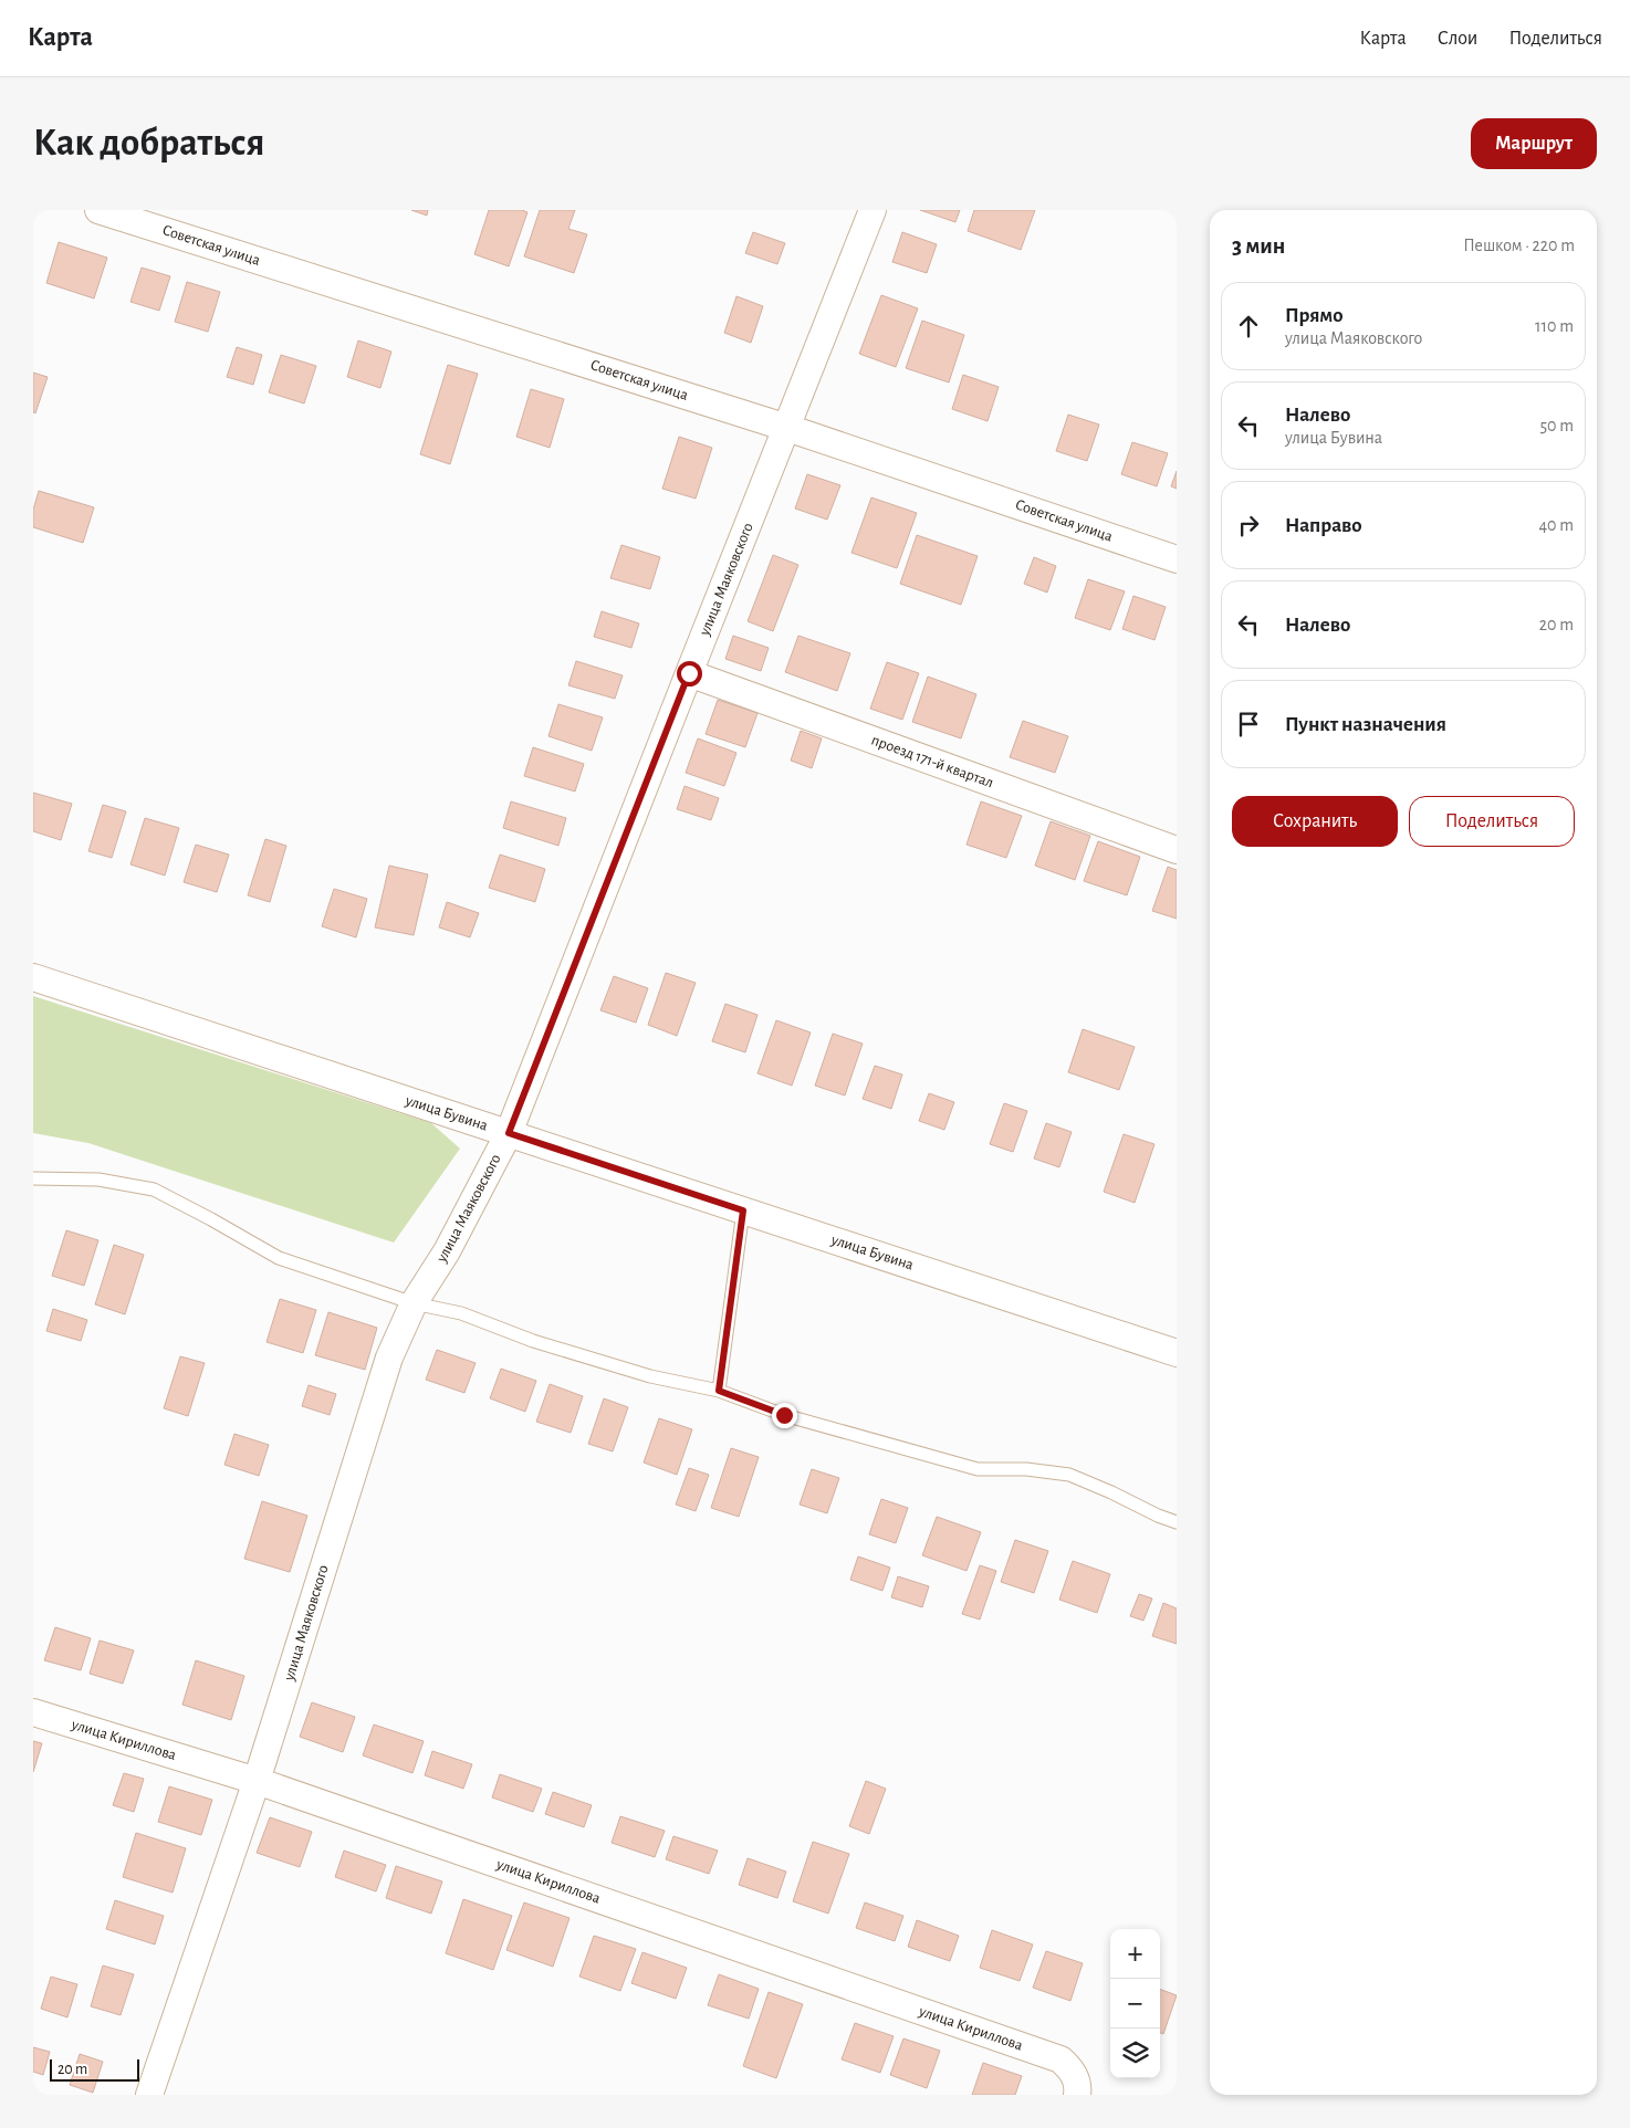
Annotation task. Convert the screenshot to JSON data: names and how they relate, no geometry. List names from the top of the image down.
{
  "streets": {
    "street": [
      "Советская улица",
      "улица Маяковского",
      "проезд 171-й квартал",
      "улица Бувина",
      "улица Кириллова"
    ]
  },
  "crossings": [
    ["Советская улица", "улица Маяковского"],
    ["улица Маяковского", "проезд 171-й квартал"],
    ["улица Маяковского", "улица Бувина"],
    ["улица Маяковского", "улица Кириллова"]
  ],
  "scale_bar": "20 m",
  "page": {
    "header": "Карта",
    "nav": ["Карта", "Слои", "Поделиться"],
    "buttons": [
      "Маршрут",
      ["Сохранить", "Поделиться"]
    ],
    "title": "Как добраться",
    "heading": ["3 мин", "Пешком · 220 m"],
    "list": [
      ["Прямо", "улица Маяковского", "110 m"],
      ["Налево", "улица Бувина", "50 m"],
      ["Направо", "40 m"],
      ["Налево", "20 m"],
      "Пункт назначения"
    ],
    "map_buttons": ["+", "−"],
    "scale": "20 m"
  }
}
